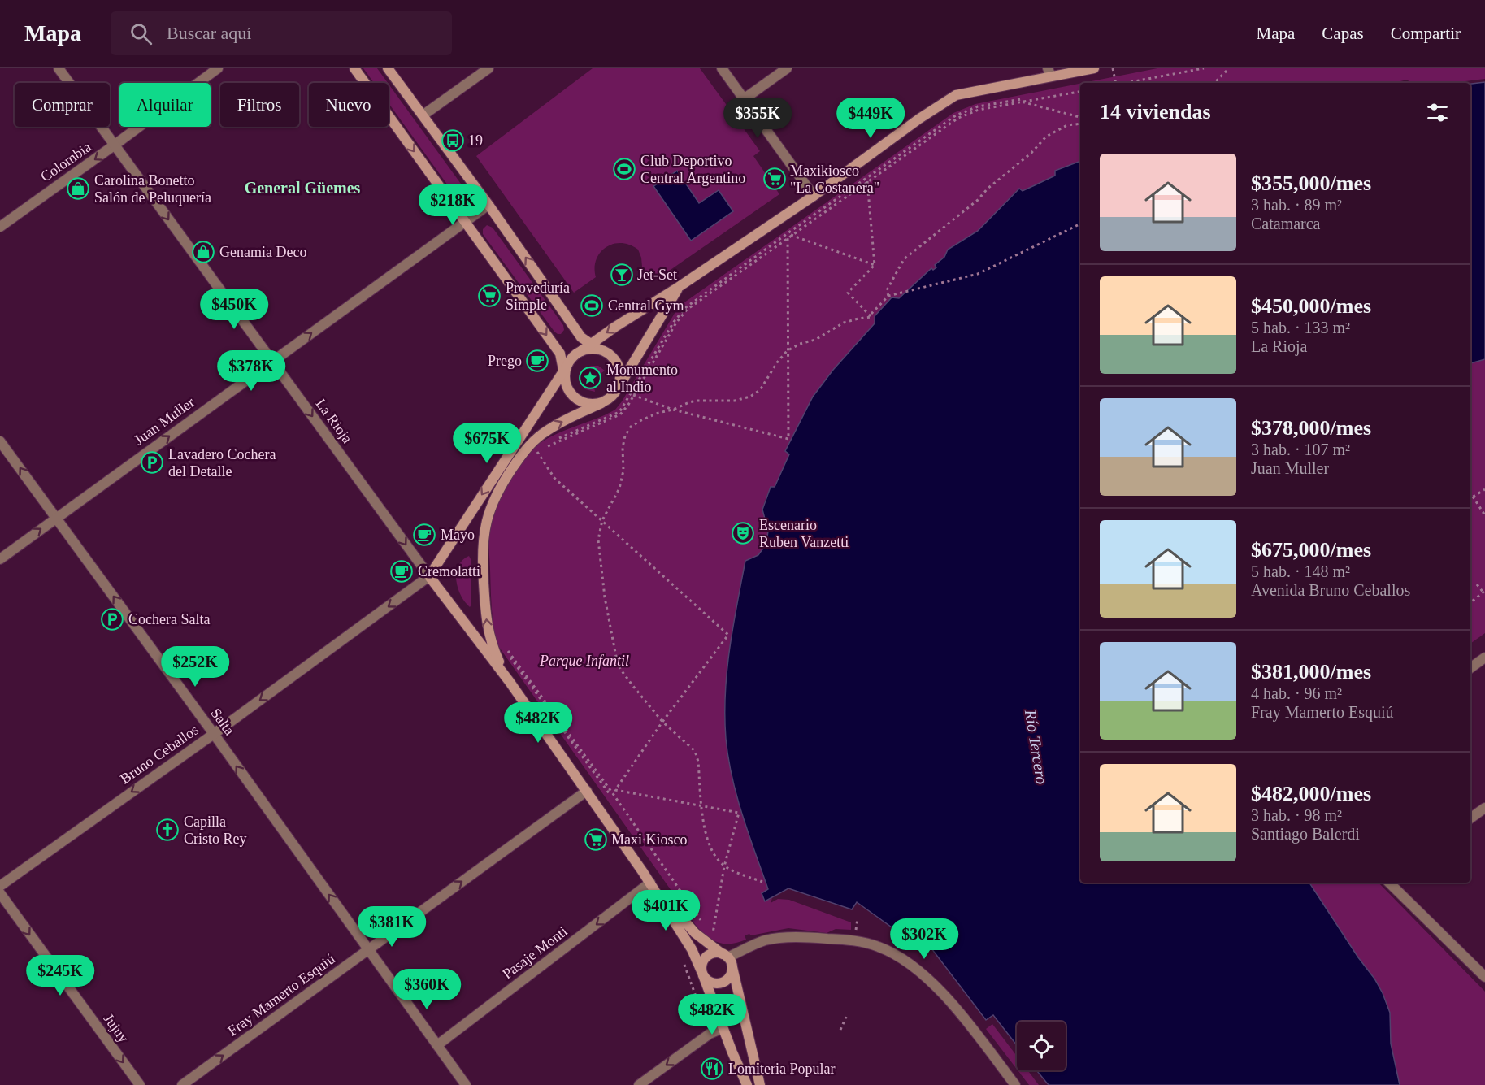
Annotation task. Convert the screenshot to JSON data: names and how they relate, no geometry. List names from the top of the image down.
{
  "streets": {
    "main road": ["La Rioja"],
    "street": [
      "Colombia",
      "Juan Muller",
      "Salta",
      "Bruno Ceballos",
      "Pasaje Monti",
      "Fray Mamerto Esquiú",
      "Jujuy"
    ]
  },
  "crossings": [
    ["Colombia", "La Rioja"],
    ["Juan Muller", "La Rioja"],
    ["Juan Muller", "Salta"],
    ["La Rioja", "Bruno Ceballos"],
    ["La Rioja", "Pasaje Monti"],
    ["La Rioja", "Fray Mamerto Esquiú"],
    ["Salta", "Bruno Ceballos"],
    ["Salta", "Pasaje Monti"],
    ["Salta", "Fray Mamerto Esquiú"]
  ],
  "one_way": [
    "Colombia",
    "Juan Muller",
    "La Rioja",
    "Salta",
    "Bruno Ceballos",
    "Pasaje Monti",
    "Fray Mamerto Esquiú",
    "Jujuy"
  ],
  "districts": ["General Güemes"],
  "water": ["Río Tercero"],
  "parks": ["Parque Infantil"],
  "places": {
    "bus stop": ["19"],
    "sports": ["Club Deportivo Central Argentino", "Central Gym"],
    "supermarket": ["Maxikiosco \"La Costanera\"", "Proveduría Simple", "Maxi Kiosco"],
    "shop": ["Carolina Bonetto Salón de Peluquería", "Genamia Deco"],
    "bar": ["Jet-Set"],
    "cafe": ["Prego", "Mayo", "Cremolatti"],
    "place": ["Monumento al Indio"],
    "parking": ["Lavadero Cochera del Detalle", "Cochera Salta"],
    "theatre": ["Escenario Ruben Vanzetti"],
    "church": ["Capilla Cristo Rey"],
    "restaurant": ["Lomiteria Popular"]
  },
  "page": {
    "header": "Mapa",
    "search": "Buscar aquí",
    "nav": ["Mapa", "Capas", "Compartir"],
    "chip": [
      "Comprar",
      "Alquilar",
      "Filtros",
      "Nuevo"
    ],
    "heading": "14 viviendas",
    "price": [
      "$355K",
      "$449K",
      "$218K",
      "$450K",
      "$378K",
      "$675K",
      "$252K",
      "$482K",
      "$401K",
      "$381K",
      "$302K",
      "$245K",
      "$360K",
      "$482K"
    ],
    "list": [
      {
        "name": "$355,000/mes",
        "note": "3 hab. · 89 m² · Catamarca"
      },
      {
        "name": "$450,000/mes",
        "note": "5 hab. · 133 m² · La Rioja"
      },
      {
        "name": "$378,000/mes",
        "note": "3 hab. · 107 m² · Juan Muller"
      },
      {
        "name": "$675,000/mes",
        "note": "5 hab. · 148 m² · Avenida Bruno Ceballos"
      },
      {
        "name": "$381,000/mes",
        "note": "4 hab. · 96 m² · Fray Mamerto Esquiú"
      },
      {
        "name": "$482,000/mes",
        "note": "3 hab. · 98 m² · Santiago Balerdi"
      }
    ]
  }
}
